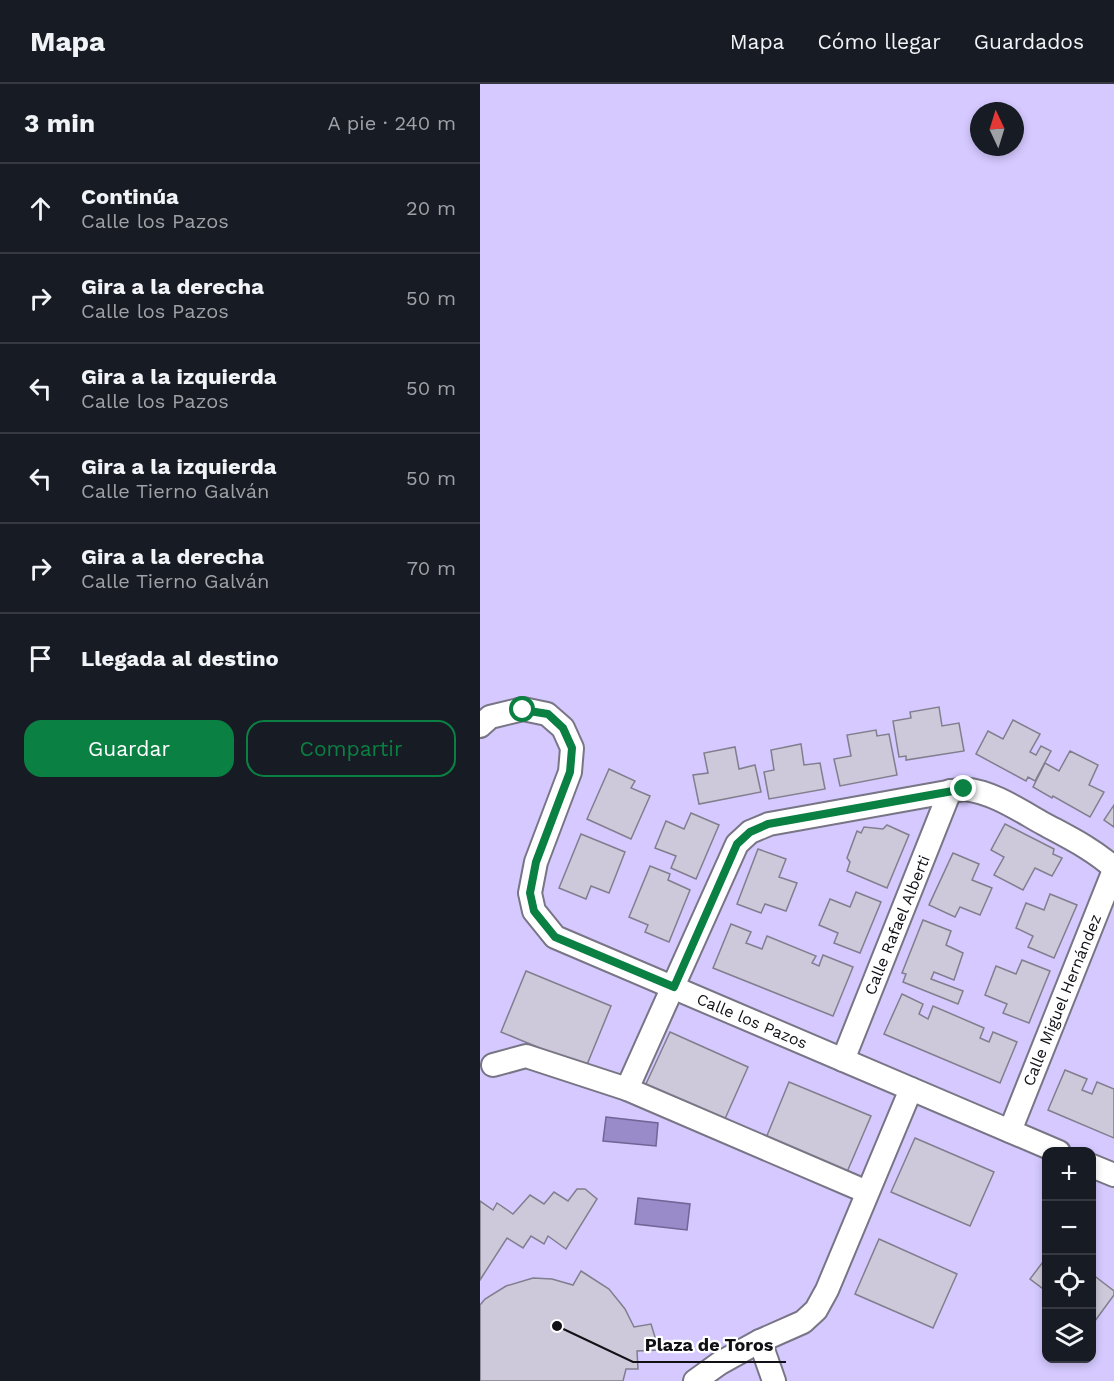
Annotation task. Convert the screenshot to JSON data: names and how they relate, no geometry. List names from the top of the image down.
{
  "streets": {
    "street": ["Calle Rafael Alberti", "Calle Miguel Hernández", "Calle los Pazos"]
  },
  "crossings": [
    ["Calle Rafael Alberti", "Calle los Pazos"],
    ["Calle Miguel Hernández", "Calle los Pazos"]
  ],
  "places": ["Plaza de Toros"],
  "north": "top",
  "page": {
    "header": "Mapa",
    "nav": ["Mapa", "Cómo llegar", "Guardados"],
    "heading": ["3 min", "A pie · 240 m"],
    "list": [
      ["Continúa", "Calle los Pazos", "20 m"],
      ["Gira a la derecha", "Calle los Pazos", "50 m"],
      ["Gira a la izquierda", "Calle los Pazos", "50 m"],
      ["Gira a la izquierda", "Calle Tierno Galván", "50 m"],
      ["Gira a la derecha", "Calle Tierno Galván", "70 m"],
      "Llegada al destino"
    ],
    "buttons": ["Guardar", "Compartir"],
    "map_buttons": ["+", "−"]
  }
}
